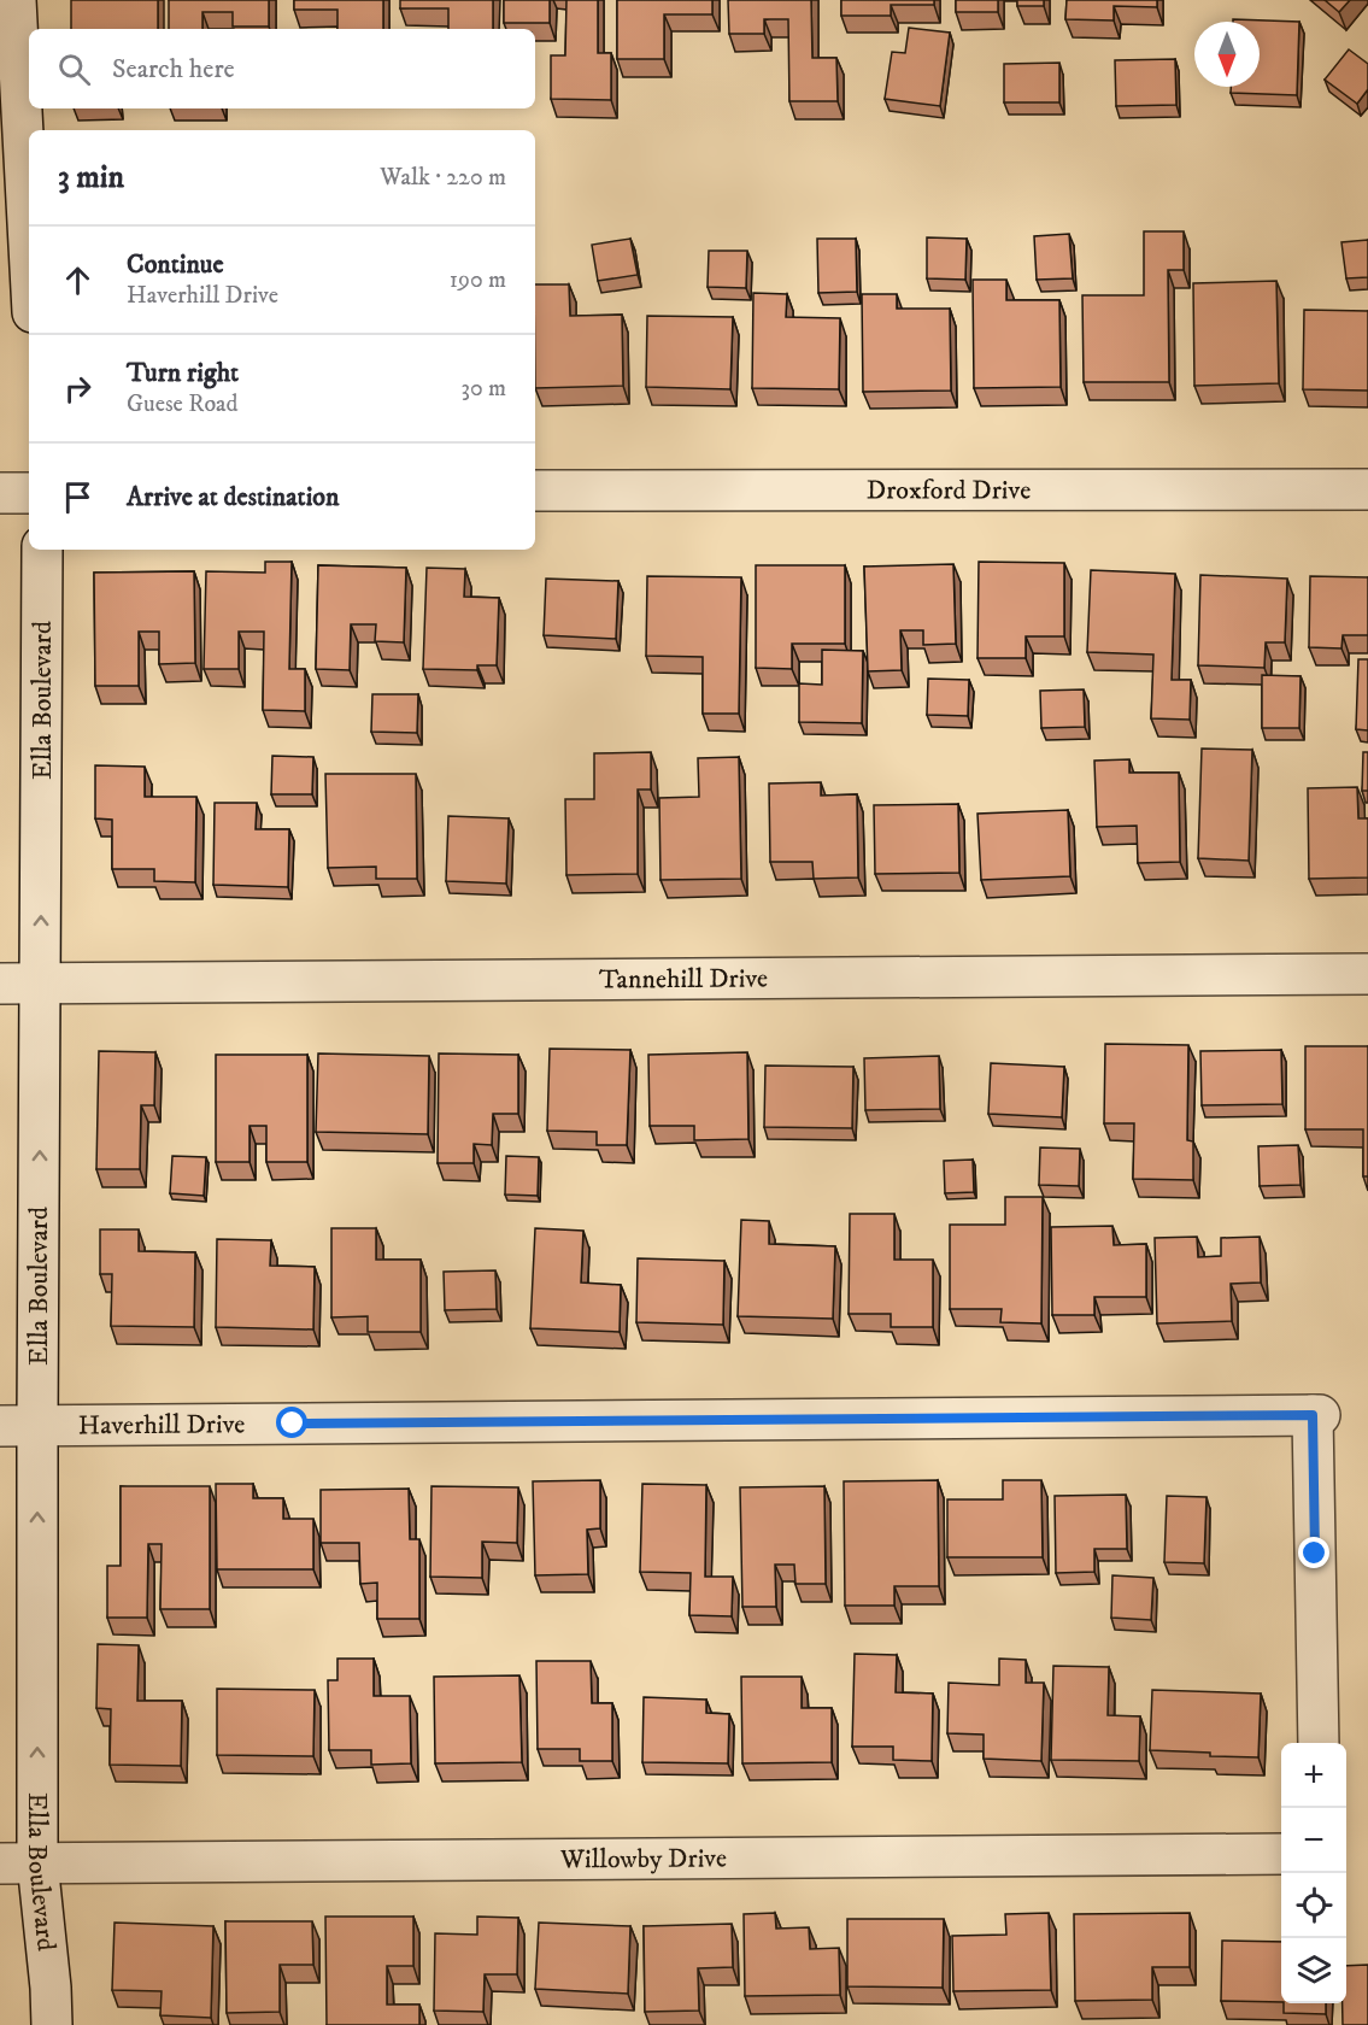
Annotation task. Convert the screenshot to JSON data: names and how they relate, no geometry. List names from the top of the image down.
{
  "streets": {
    "street": [
      "Droxford Drive",
      "Ella Boulevard",
      "Tannehill Drive",
      "Haverhill Drive",
      "Willowby Drive"
    ]
  },
  "crossings": [
    ["Ella Boulevard", "Tannehill Drive"],
    ["Ella Boulevard", "Haverhill Drive"],
    ["Ella Boulevard", "Willowby Drive"]
  ],
  "one_way": ["Ella Boulevard"],
  "north": "bottom",
  "page": {
    "search": "Search here",
    "heading": ["3 min", "Walk · 220 m"],
    "list": [
      ["Continue", "Haverhill Drive", "190 m"],
      ["Turn right", "Guese Road", "30 m"],
      "Arrive at destination"
    ],
    "map_buttons": ["+", "−"]
  }
}
